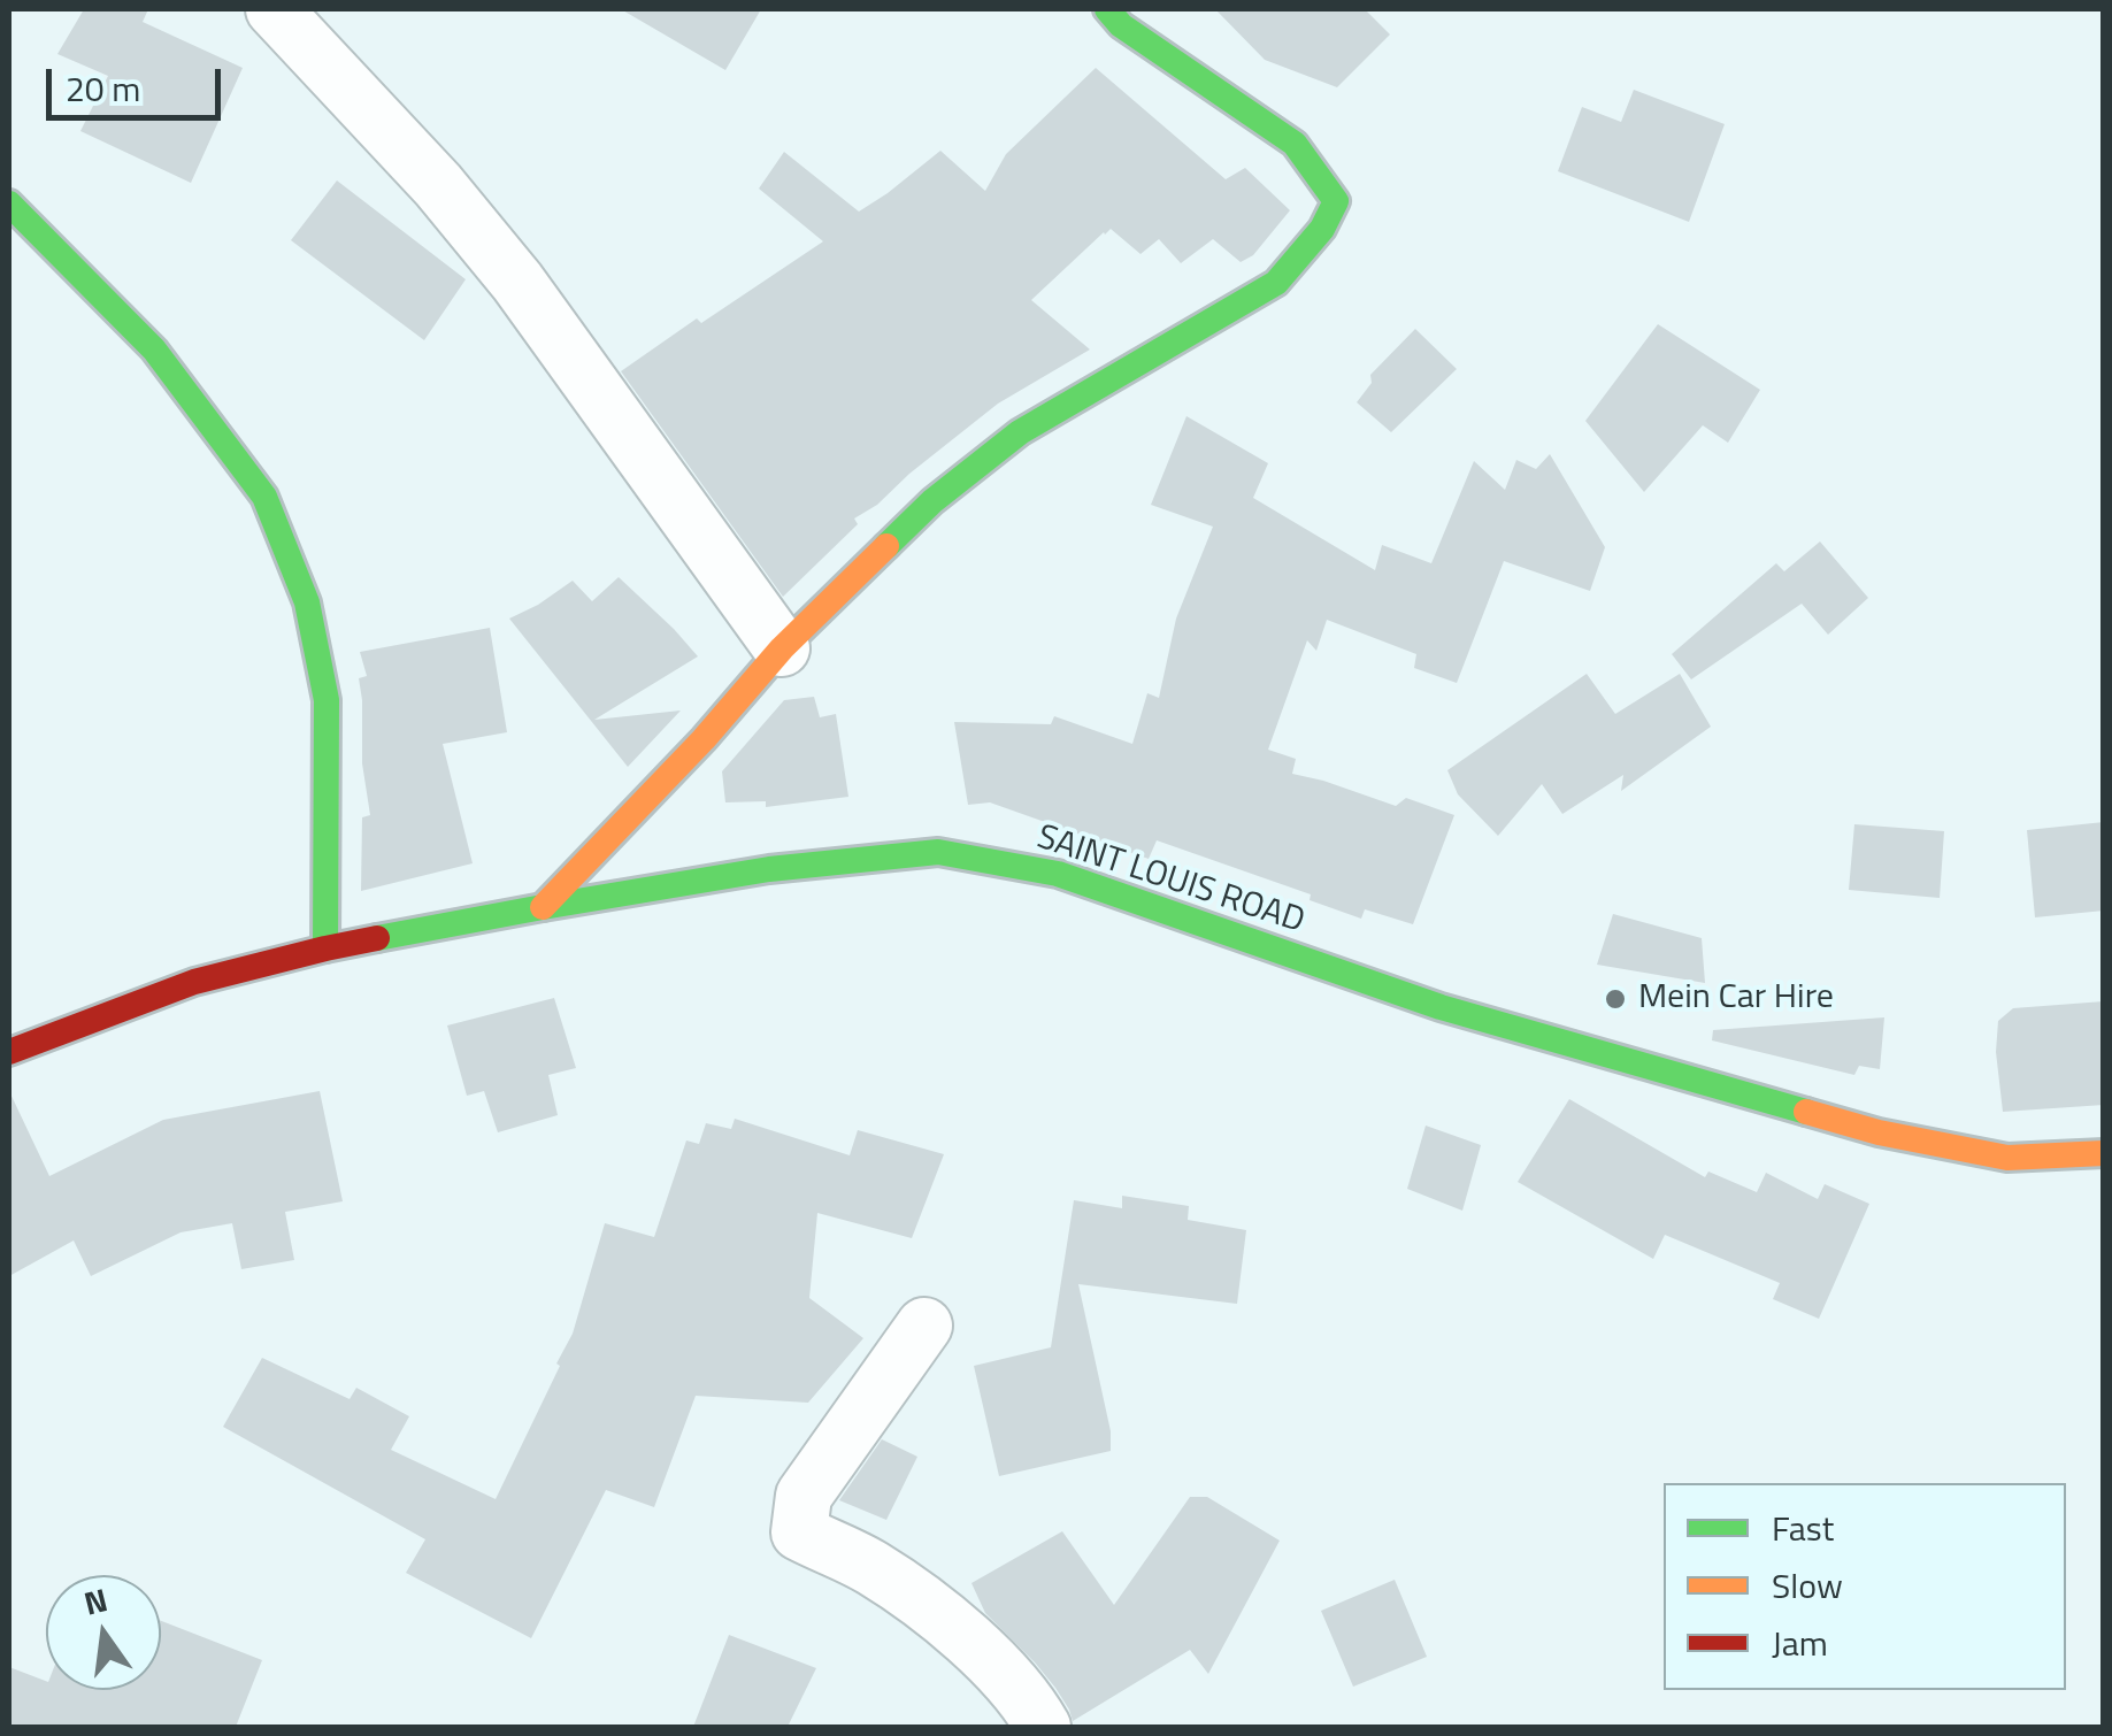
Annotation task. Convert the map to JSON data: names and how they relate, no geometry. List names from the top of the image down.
{
  "streets": {
    "street": ["SAINT LOUIS ROAD"]
  },
  "places": ["Mein Car Hire"],
  "legend": ["Fast", "Slow", "Jam"],
  "scale_bar": "20 m",
  "north": "top"
}
